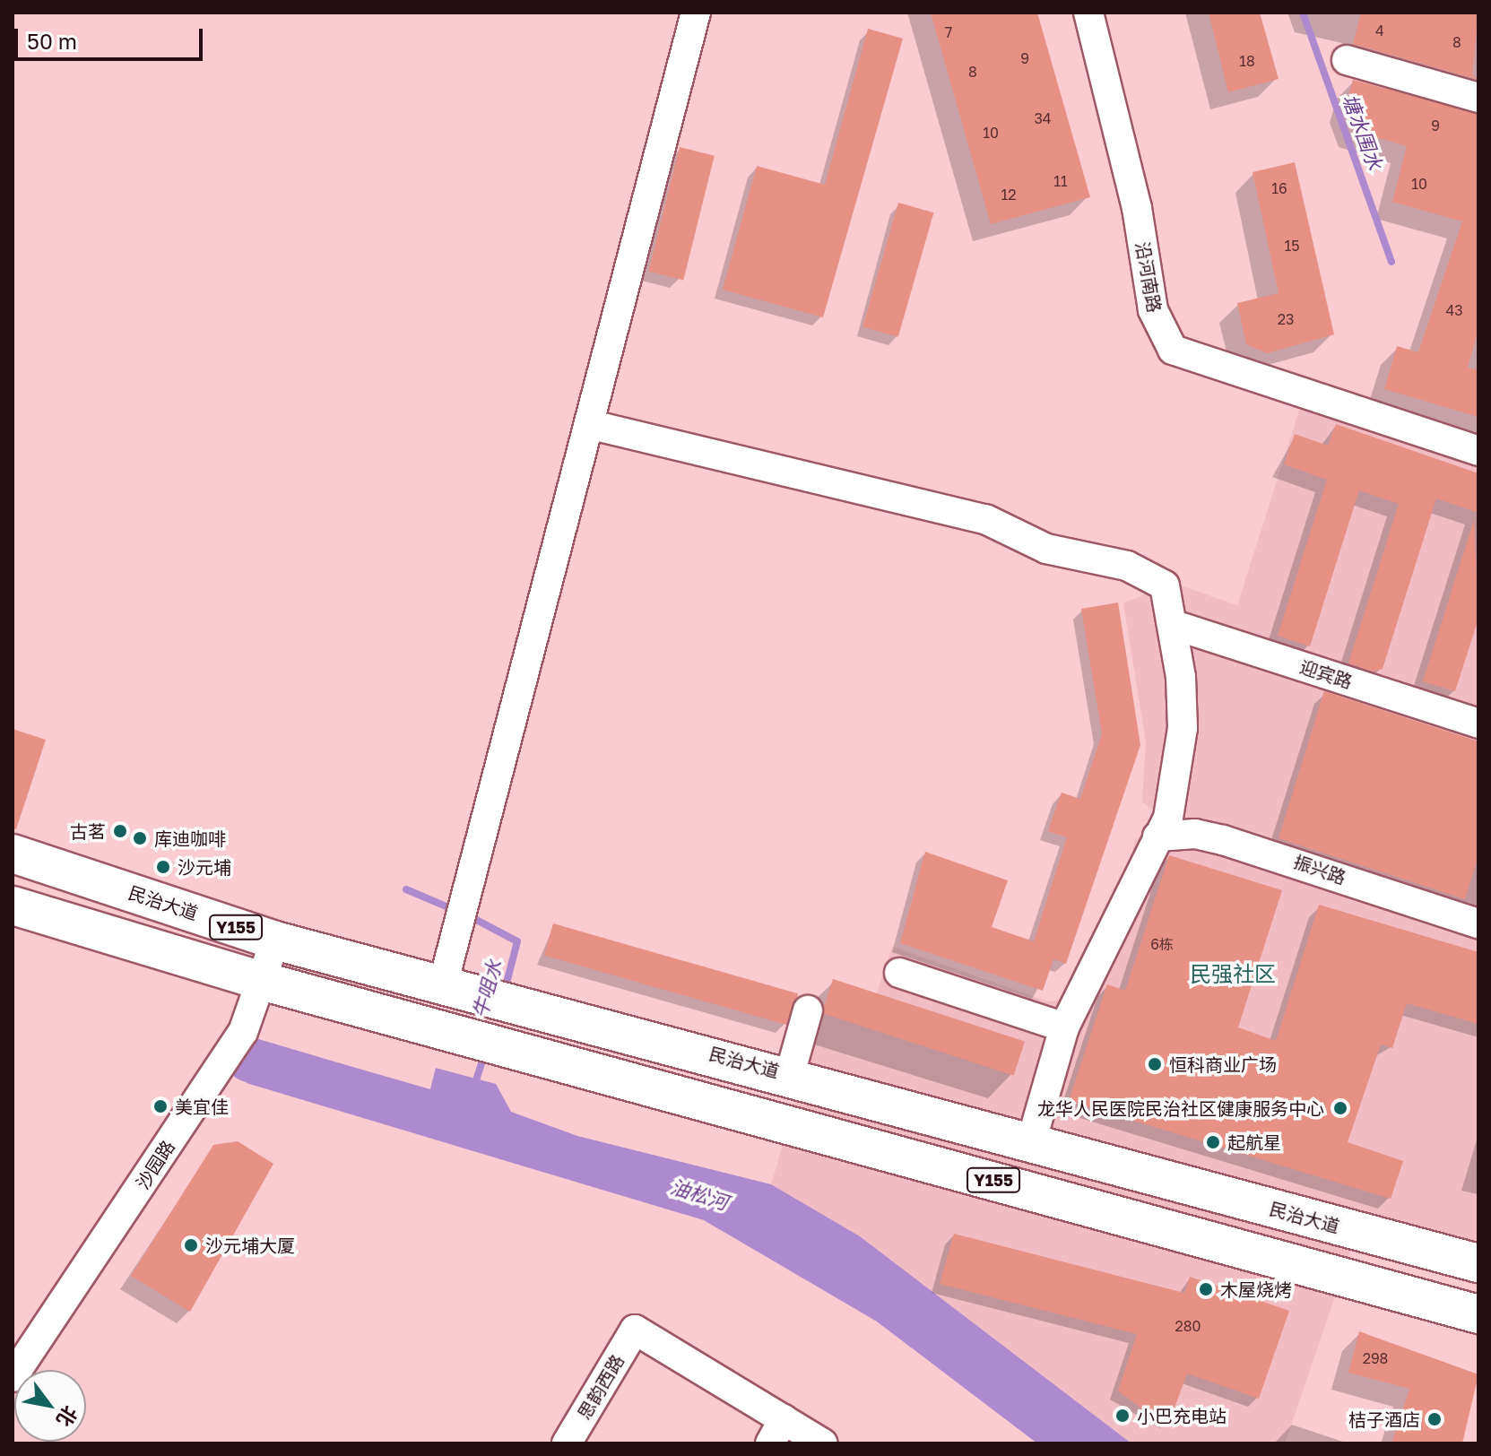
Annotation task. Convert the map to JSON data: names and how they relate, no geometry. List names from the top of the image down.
{
  "streets": {
    "main road": ["民治大道", "Y155"],
    "street": [
      "沿河南路",
      "迎宾路",
      "振兴路",
      "沙园路",
      "思韵西路"
    ]
  },
  "crossings": [
    ["民治大道", "沙园路"],
    ["Y155", "沙园路"]
  ],
  "districts": ["民强社区"],
  "water": ["塘水围水", "牛咀水", "油松河"],
  "places": [
    "古茗",
    "库迪咖啡",
    "沙元埔",
    "恒科商业广场",
    "美宜佳",
    "龙华人民医院民治社区健康服务中心",
    "起航星",
    "沙元埔大厦",
    "木屋烧烤",
    "小巴充电站",
    "桔子酒店"
  ],
  "house_numbers": [
    "4",
    "7",
    "8",
    "9",
    "18",
    "8",
    "34",
    "9",
    "10",
    "11",
    "10",
    "16",
    "12",
    "15",
    "43",
    "23",
    "6栋",
    "280",
    "298"
  ],
  "scale_bar": "50 m",
  "north": "bottom right"
}
